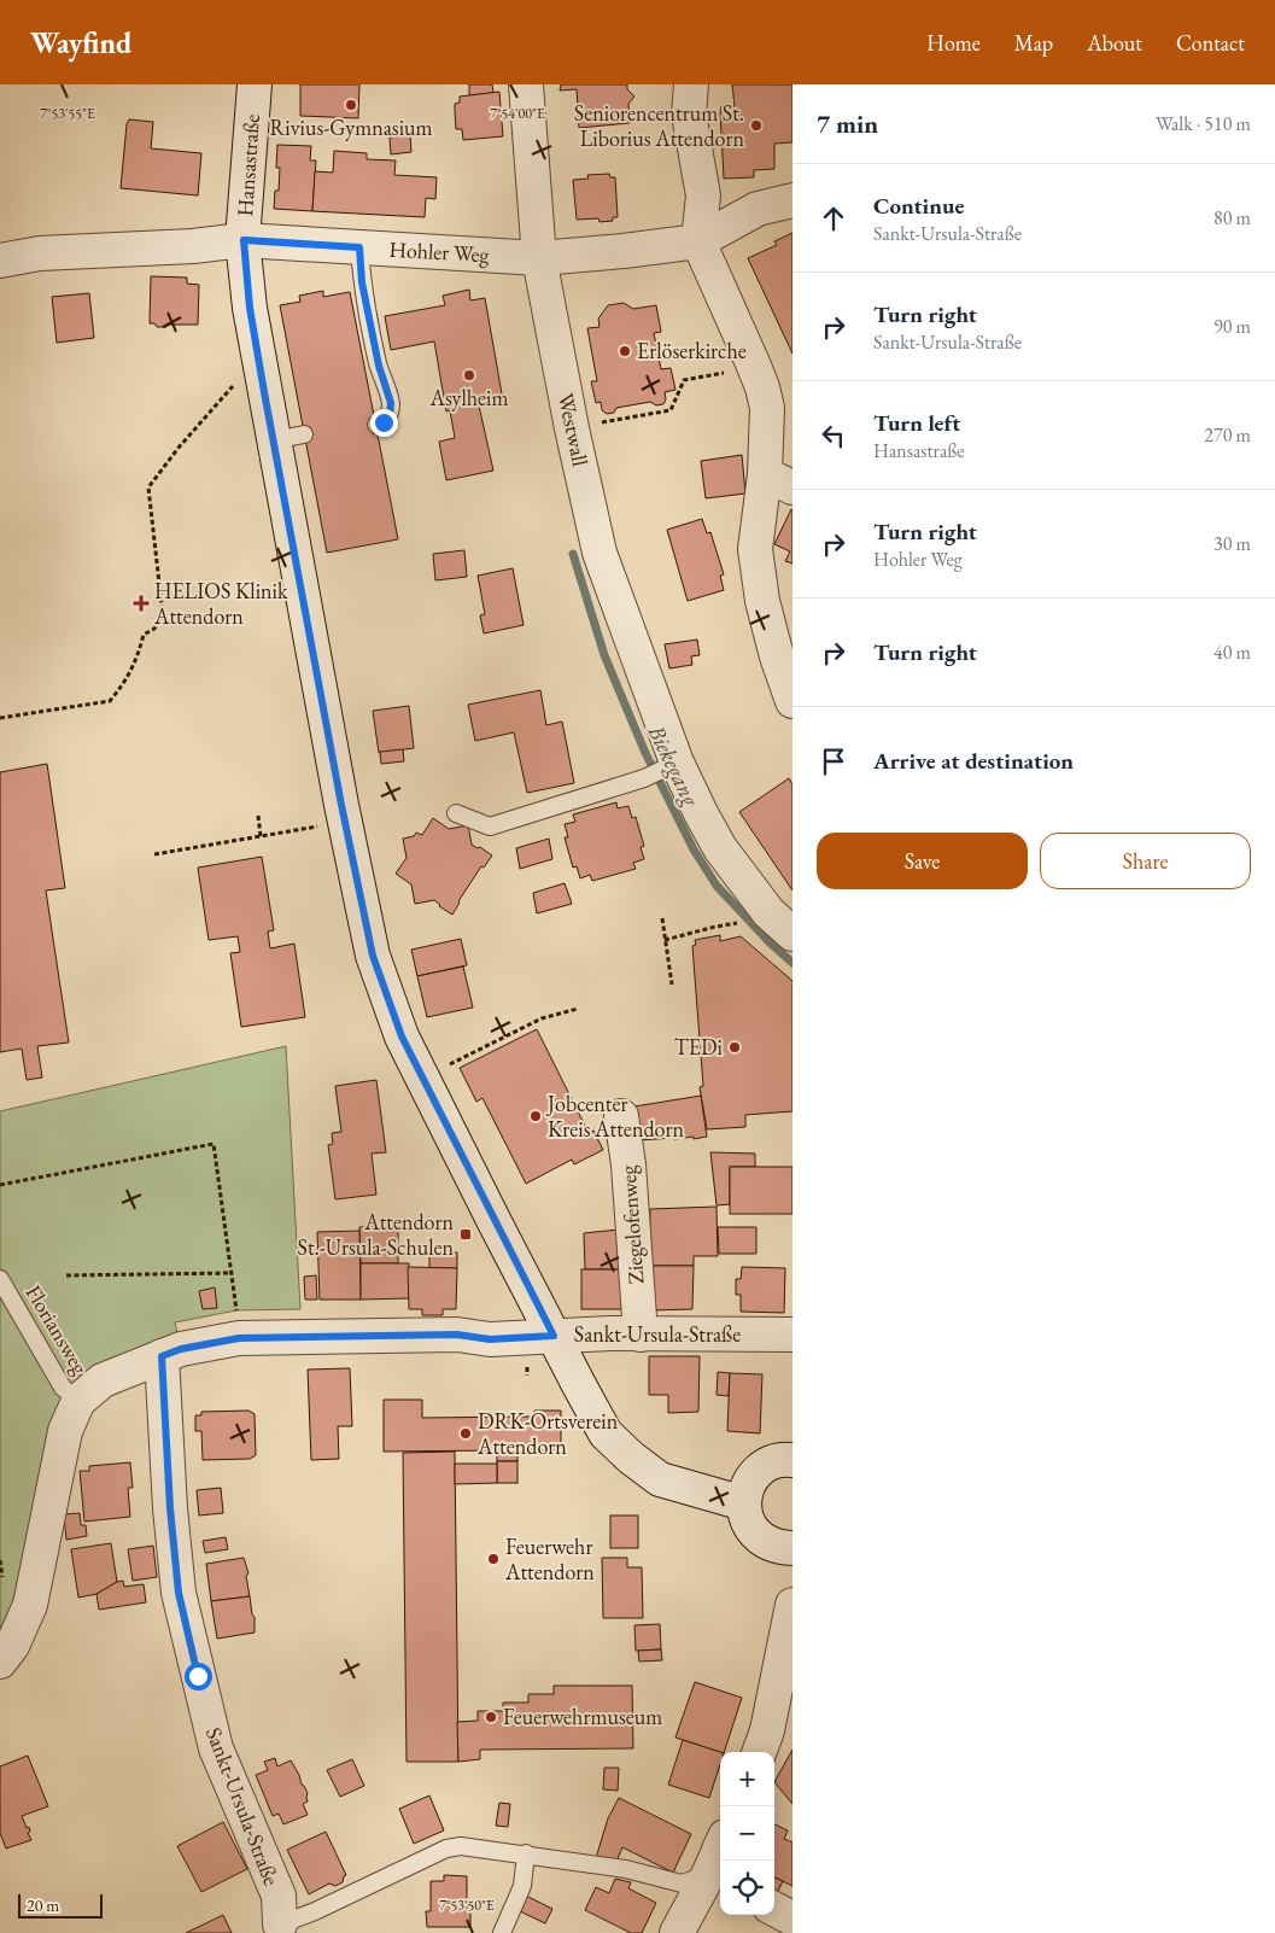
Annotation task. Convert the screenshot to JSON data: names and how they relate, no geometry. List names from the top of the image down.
{
  "streets": {
    "street": [
      "Hansastraße",
      "Hohler Weg",
      "Westwall",
      "Ziegelofenweg",
      "Sankt-Ursula-Straße"
    ],
    "lane": ["Floriansweg"]
  },
  "crossings": [
    ["Hansastraße", "Hohler Weg"],
    ["Hansastraße", "Sankt-Ursula-Straße"],
    ["Hohler Weg", "Westwall"],
    ["Ziegelofenweg", "Sankt-Ursula-Straße"],
    ["Floriansweg", "Sankt-Ursula-Straße"]
  ],
  "water": ["Biekegang"],
  "places": {
    "other": [
      "Rivius-Gymnasium",
      "Seniorencentrum St. Liborius Attendorn",
      "Erlöserkirche",
      "Asylheim",
      "TEDi",
      "Jobcenter Kreis Attendorn",
      "DRK-Ortsverein Attendorn",
      "Feuerwehr Attendorn",
      "Feuerwehrmuseum"
    ],
    "health": ["HELIOS Klinik Attendorn"],
    "transit": ["Attendorn St.-Ursula-Schulen"]
  },
  "scale_bar": "20 m",
  "page": {
    "header": "Wayfind",
    "nav": [
      "Home",
      "Map",
      "About",
      "Contact"
    ],
    "heading": ["7 min", "Walk · 510 m"],
    "list": [
      ["Continue", "Sankt-Ursula-Straße", "80 m"],
      ["Turn right", "Sankt-Ursula-Straße", "90 m"],
      ["Turn left", "Hansastraße", "270 m"],
      ["Turn right", "Hohler Weg", "30 m"],
      ["Turn right", "40 m"],
      "Arrive at destination"
    ],
    "buttons": ["Save", "Share"],
    "map_buttons": ["+", "−"],
    "scale": "20 m"
  },
  "coordinates": ["7°53'55\"E", "7°54'00\"E", "7°53'50\"E"]
}
